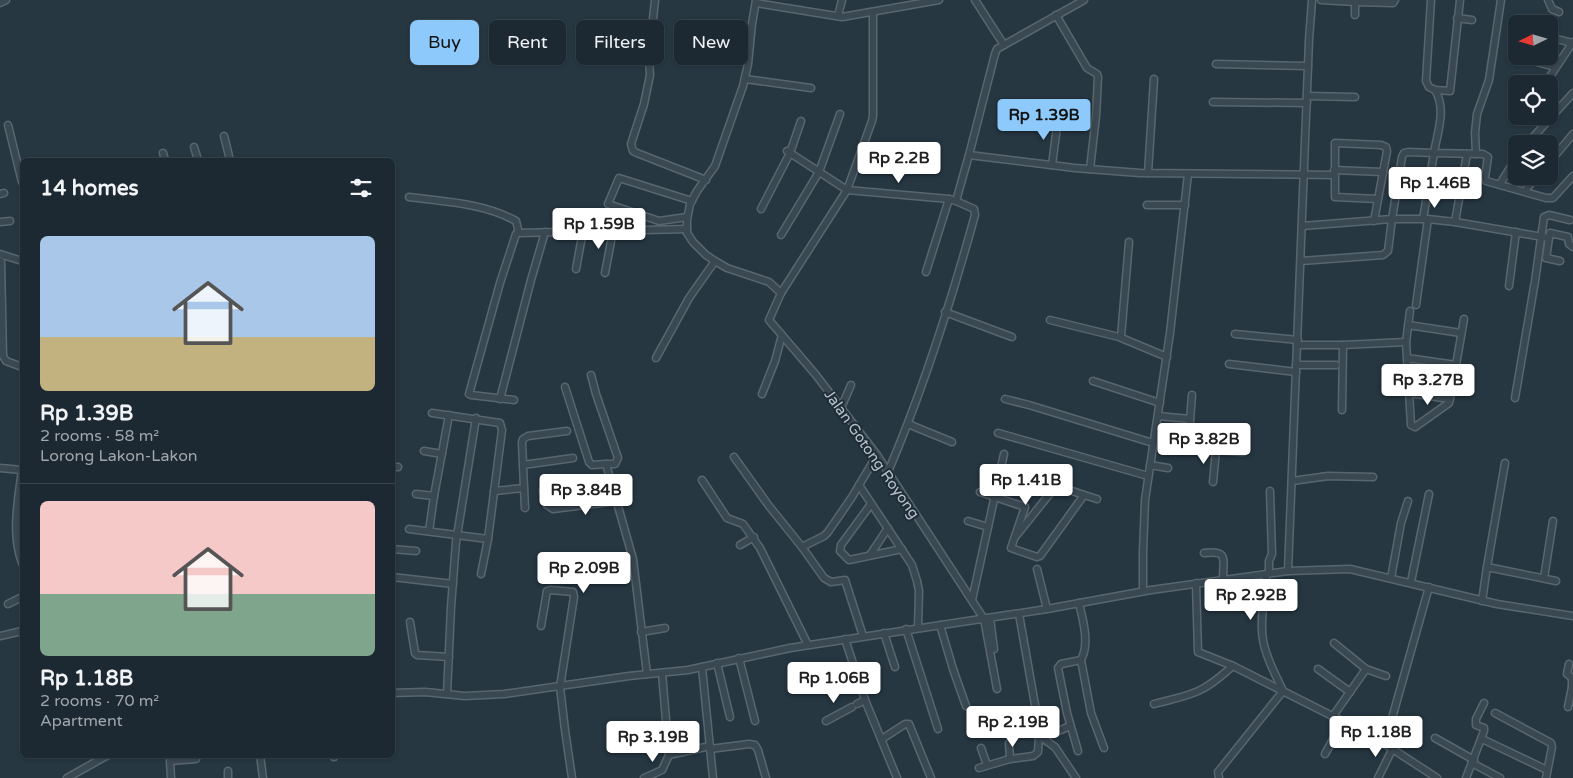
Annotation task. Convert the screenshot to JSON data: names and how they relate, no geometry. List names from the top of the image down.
{
  "streets": {
    "street": ["Jalan Gotong Royong"]
  },
  "north": "left",
  "page": {
    "chip": [
      "Buy",
      "Rent",
      "Filters",
      "New"
    ],
    "price": [
      "Rp 1.39B",
      "Rp 2.2B",
      "Rp 1.46B",
      "Rp 1.59B",
      "Rp 3.27B",
      "Rp 3.82B",
      "Rp 1.41B",
      "Rp 3.84B",
      "Rp 2.09B",
      "Rp 2.92B",
      "Rp 1.06B",
      "Rp 2.19B",
      "Rp 1.18B",
      "Rp 3.19B"
    ],
    "heading": "14 homes",
    "list": [
      {
        "name": "Rp 1.39B",
        "note": "2 rooms · 58 m² · Lorong Lakon-Lakon"
      },
      {
        "name": "Rp 1.18B",
        "note": "2 rooms · 70 m² · Apartment"
      }
    ]
  }
}
